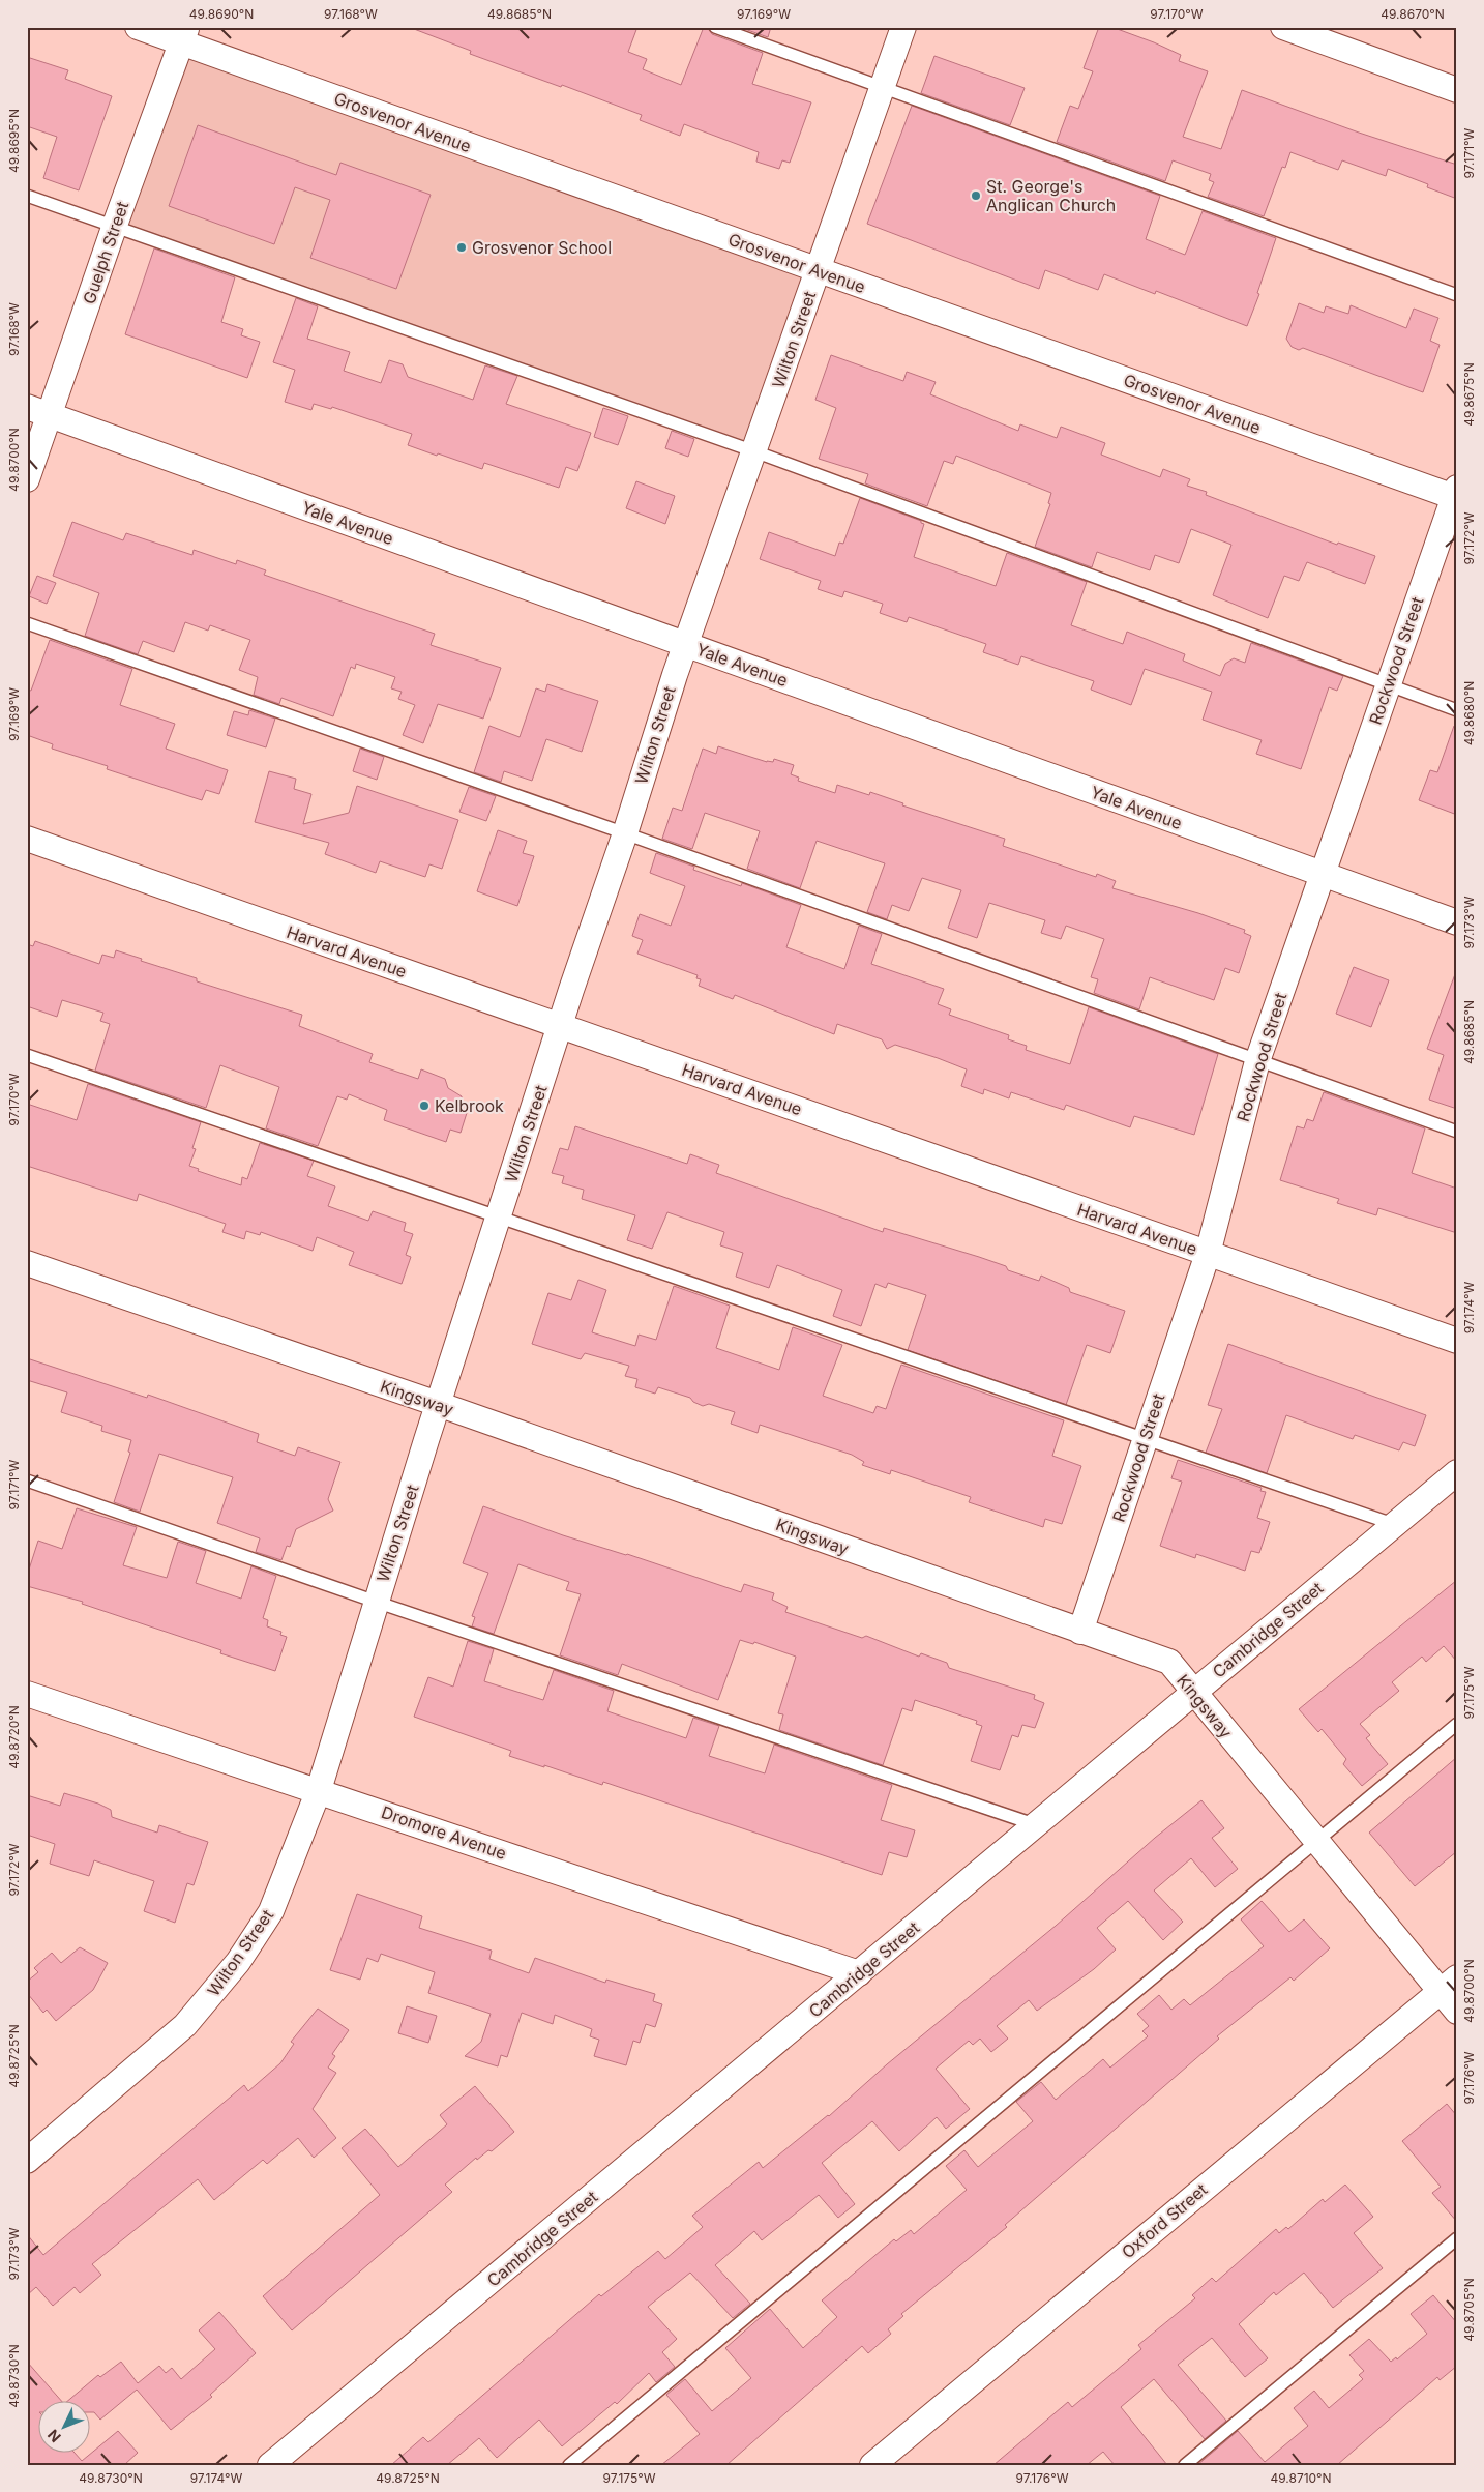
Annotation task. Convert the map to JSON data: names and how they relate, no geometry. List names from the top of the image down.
{
  "streets": {
    "street": [
      "Grosvenor Avenue",
      "Guelph Street",
      "Wilton Street",
      "Yale Avenue",
      "Rockwood Street",
      "Harvard Avenue",
      "Kingsway",
      "Cambridge Street",
      "Dromore Avenue",
      "Oxford Street"
    ]
  },
  "crossings": [
    ["Grosvenor Avenue", "Guelph Street"],
    ["Grosvenor Avenue", "Wilton Street"],
    ["Grosvenor Avenue", "Rockwood Street"],
    ["Guelph Street", "Yale Avenue"],
    ["Wilton Street", "Yale Avenue"],
    ["Wilton Street", "Harvard Avenue"],
    ["Wilton Street", "Kingsway"],
    ["Wilton Street", "Dromore Avenue"],
    ["Yale Avenue", "Rockwood Street"],
    ["Rockwood Street", "Harvard Avenue"],
    ["Rockwood Street", "Kingsway"],
    ["Kingsway", "Cambridge Street"],
    ["Kingsway", "Oxford Street"],
    ["Cambridge Street", "Dromore Avenue"]
  ],
  "places": ["St. George's Anglican Church", "Grosvenor School", "Kelbrook"],
  "north": "bottom left",
  "coordinates": [
    "49.8690°N",
    "97.168°W",
    "49.8685°N",
    "97.169°W",
    "97.170°W",
    "49.8670°N",
    "49.8695°N",
    "97.171°W",
    "49.8675°N",
    "49.8700°N",
    "97.172°W",
    "49.8680°N",
    "97.173°W",
    "97.174°W",
    "97.175°W",
    "49.8720°N",
    "49.8725°N",
    "97.176°W",
    "49.8705°N",
    "49.8730°N",
    "49.8710°N"
  ]
}
